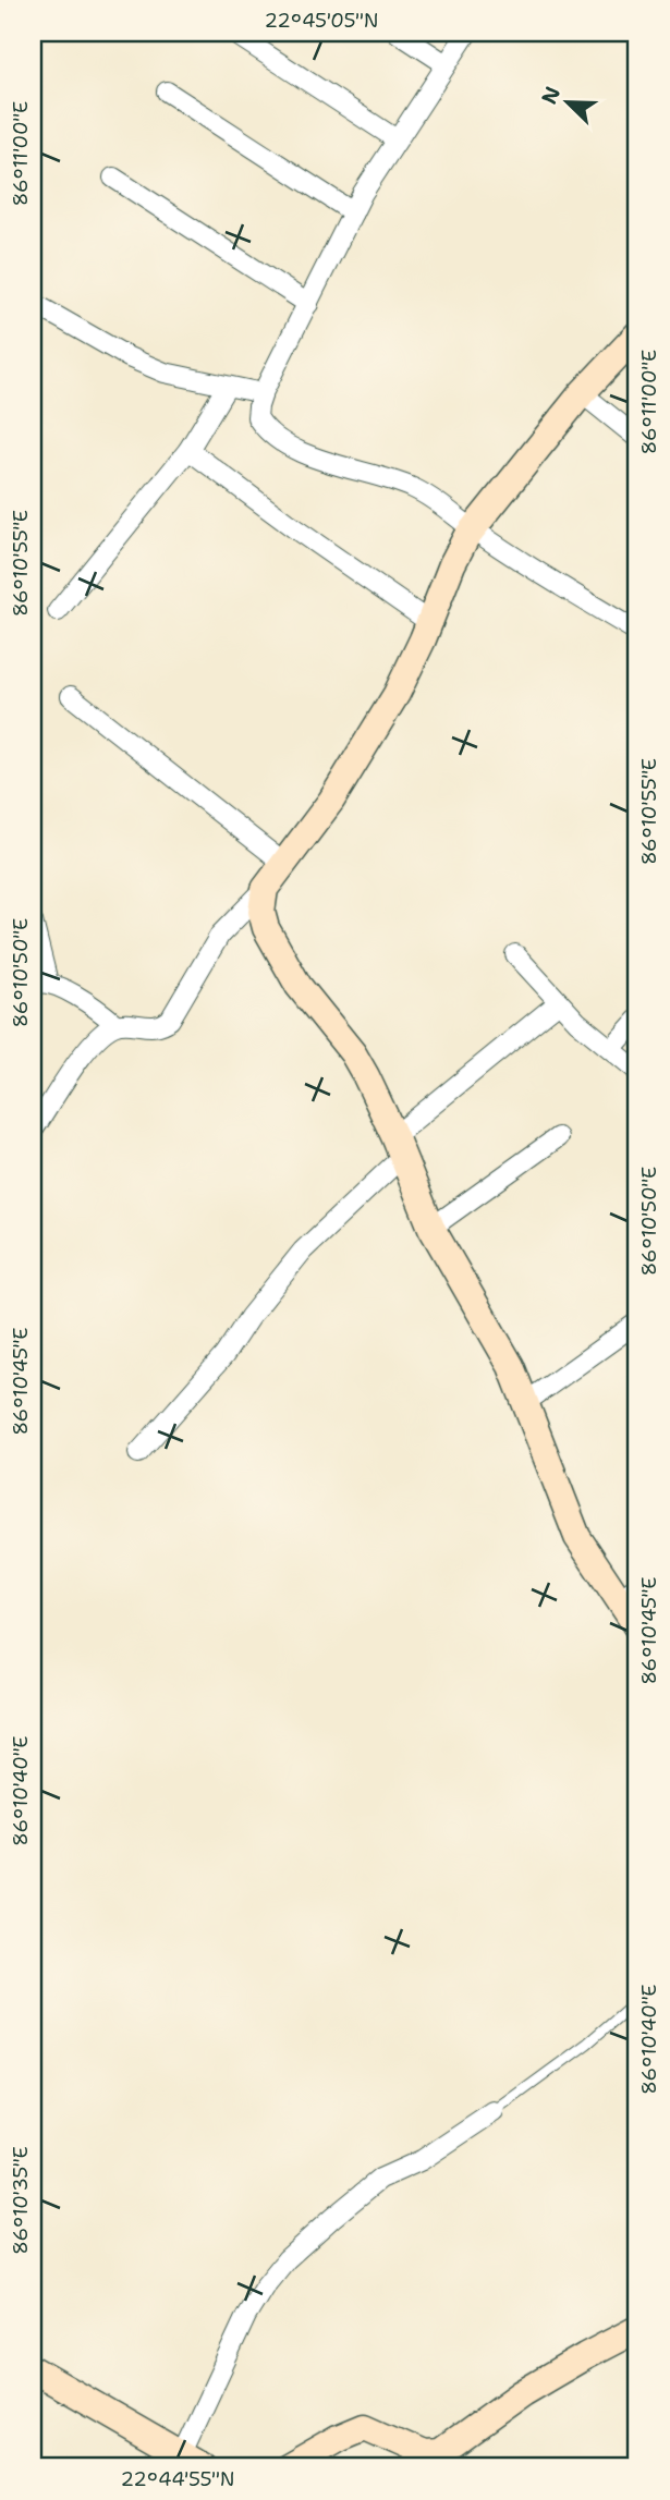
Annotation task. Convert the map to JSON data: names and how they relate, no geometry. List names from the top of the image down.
{
  "north": "top left",
  "coordinates": [
    "22°45'05\"N",
    "86°11'00\"E",
    "86°10'55\"E",
    "86°10'50\"E",
    "86°10'45\"E",
    "86°10'40\"E",
    "86°10'35\"E",
    "22°44'55\"N"
  ]
}
